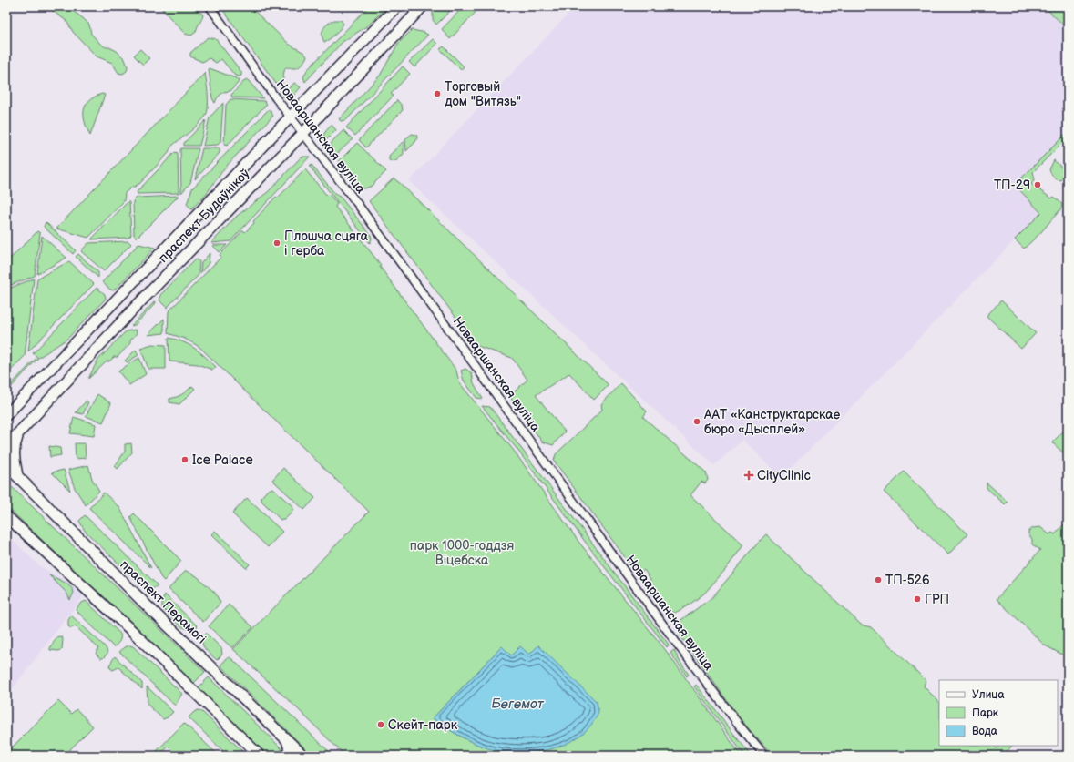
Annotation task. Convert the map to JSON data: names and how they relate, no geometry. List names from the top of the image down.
{
  "streets": {
    "main road": ["праспект Будаўнікоў", "праспект Перамогі"],
    "street": ["Новааршанская вуліца"]
  },
  "crossings": [
    ["Новааршанская вуліца", "праспект Будаўнікоў"]
  ],
  "water": ["Бегемот"],
  "parks": ["парк 1000-годдзя Віцебска"],
  "places": {
    "other": [
      "Торговый дом \"Витязь\"",
      "ТП-29",
      "Плошча сцяга і герба",
      "ААТ «Канструктарскае бюро «Дысплей»",
      "Ice Palace",
      "ТП-526",
      "ГРП",
      "Скейт-парк"
    ],
    "health": ["CityClinic"]
  },
  "legend": ["Улица", "Парк", "Вода"]
}
